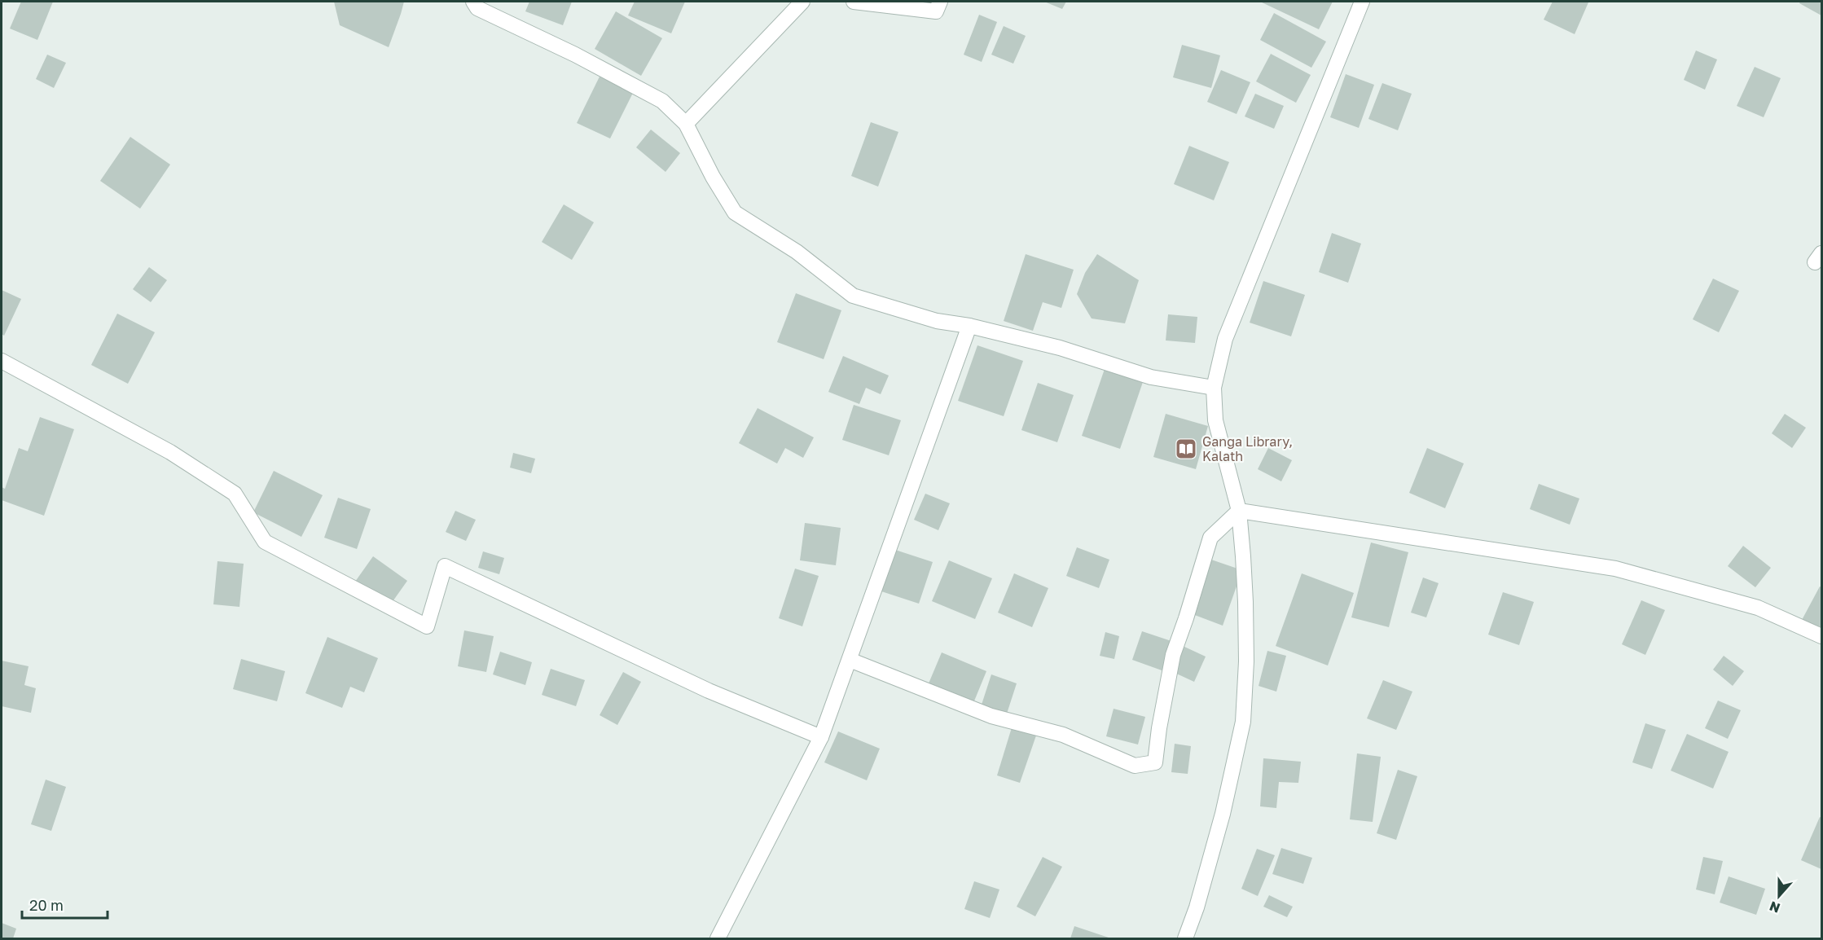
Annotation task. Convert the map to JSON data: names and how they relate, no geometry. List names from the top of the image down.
{
  "places": {
    "library": ["Ganga Library, Kalath"]
  },
  "scale_bar": "20 m",
  "north": "bottom"
}
